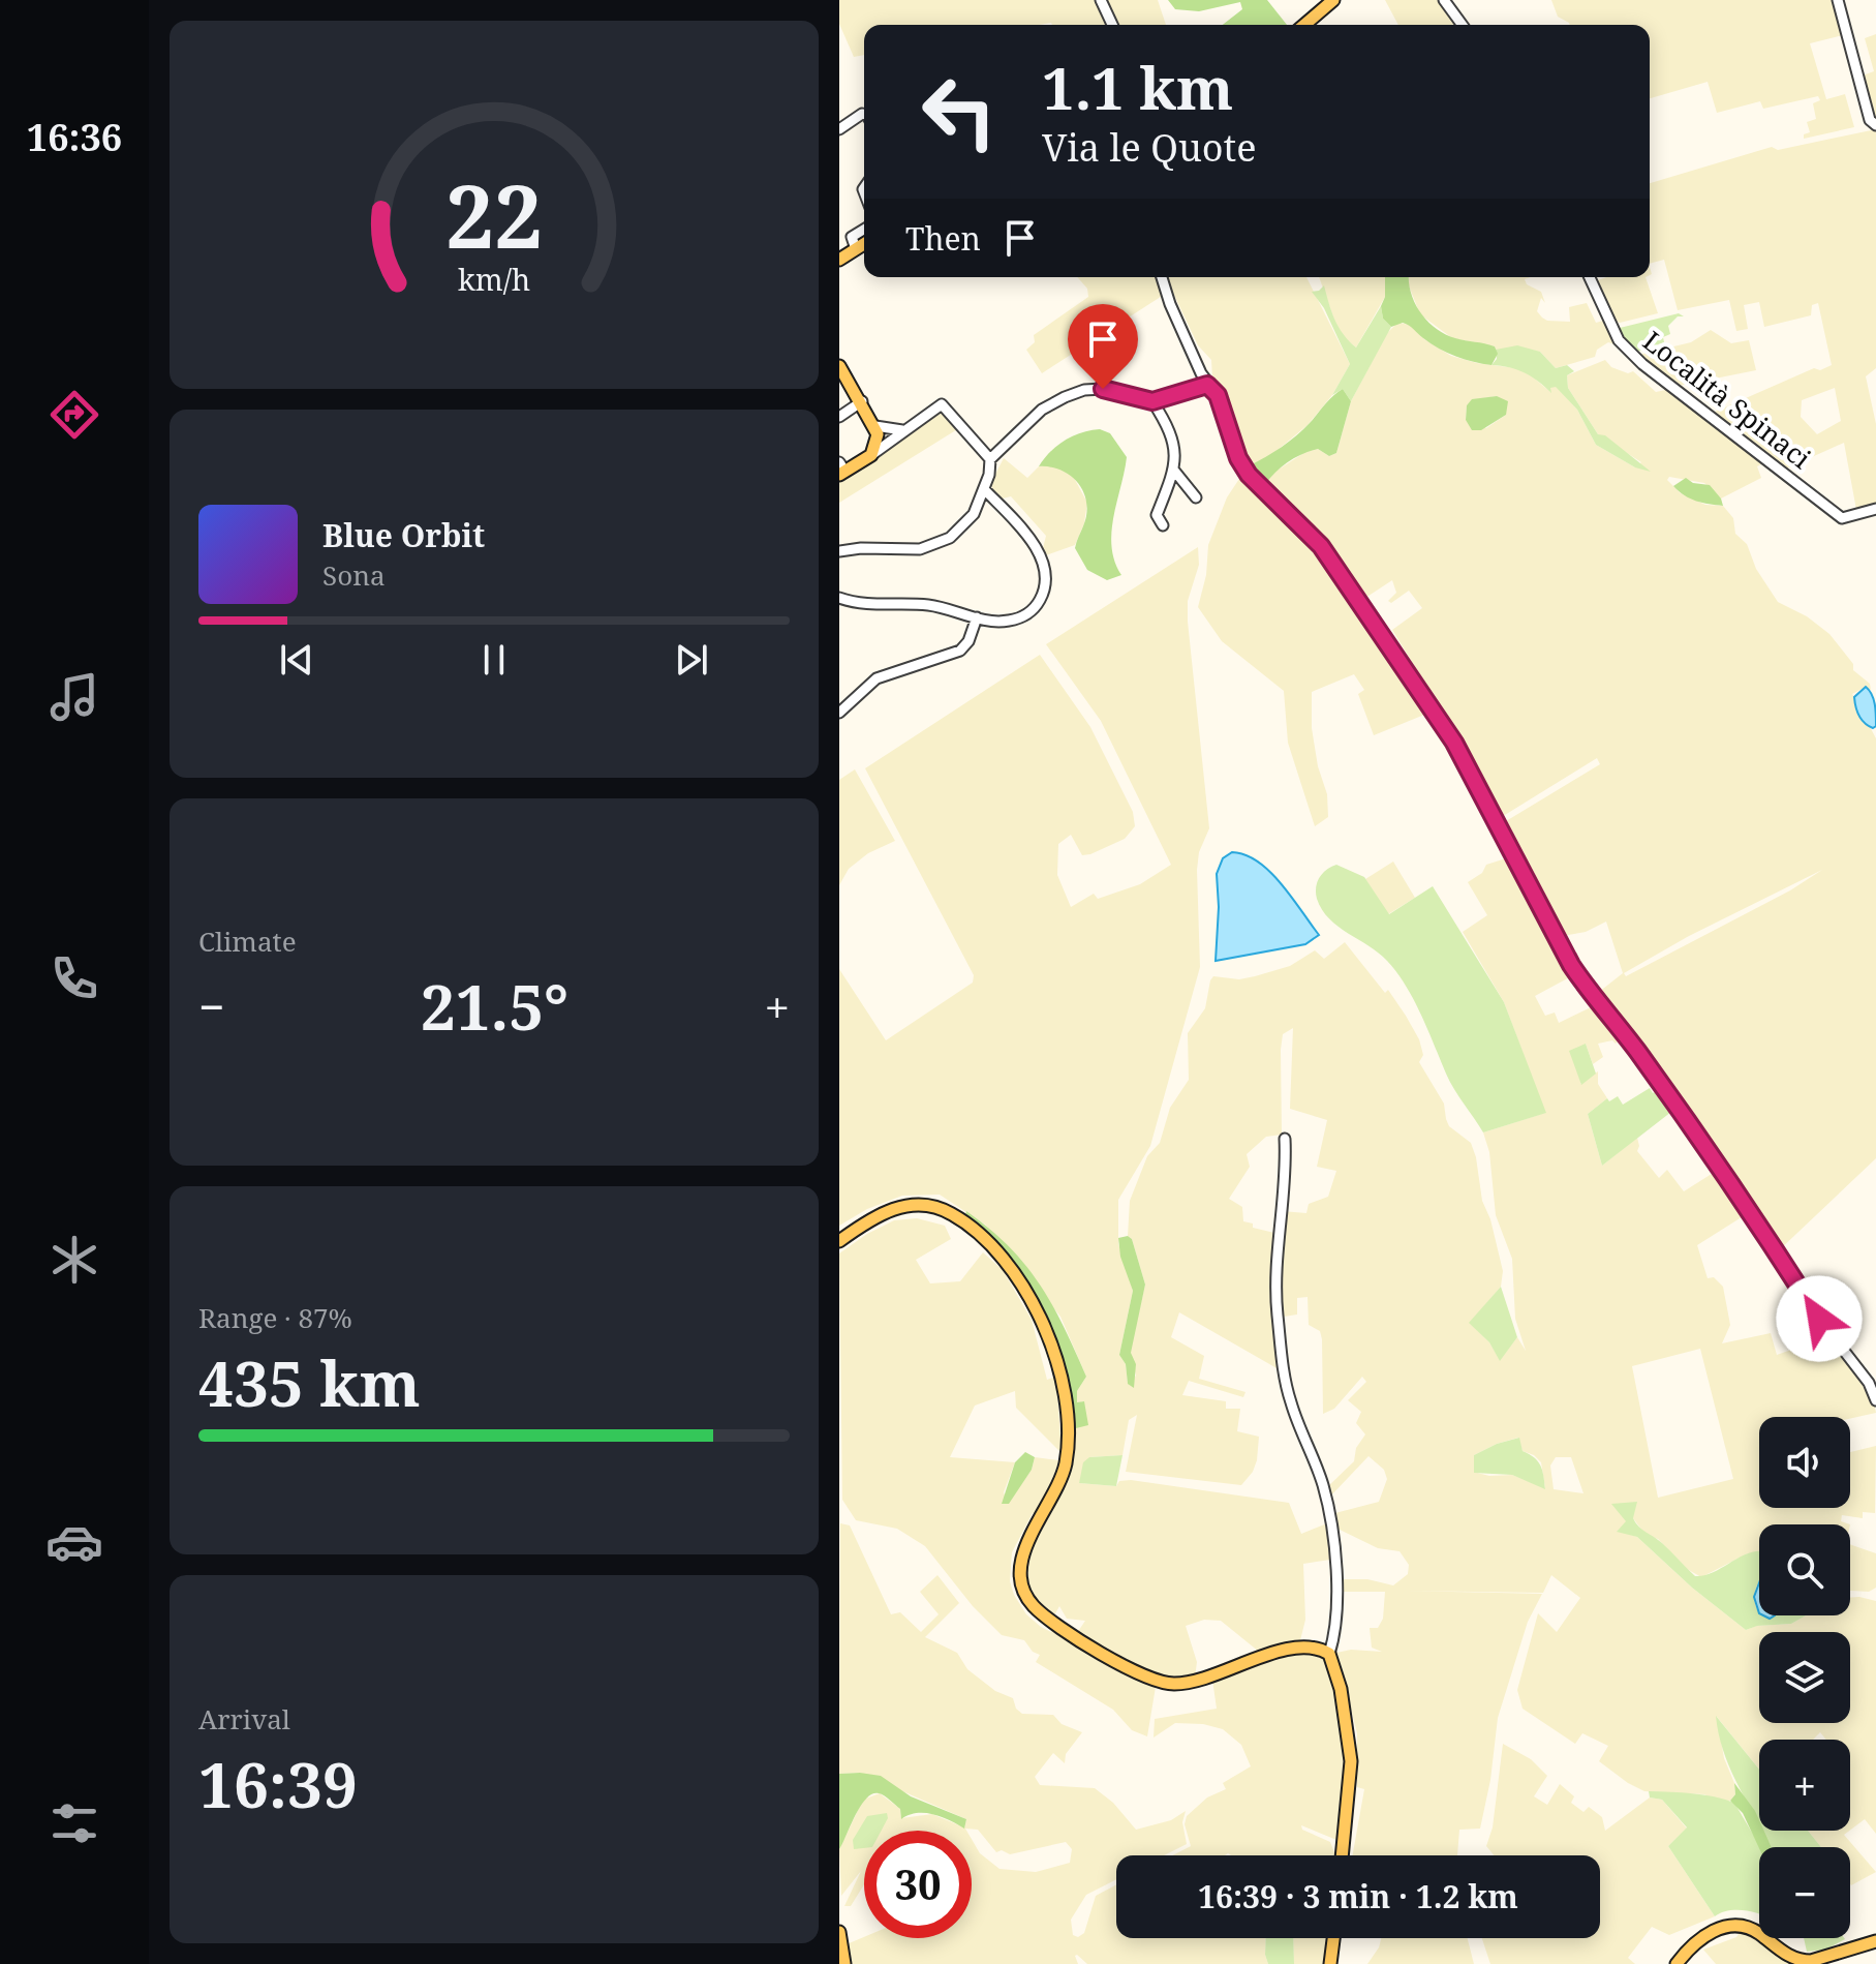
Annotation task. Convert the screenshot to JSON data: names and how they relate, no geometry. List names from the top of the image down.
{
  "streets": {
    "street": ["Località Spinaci"]
  },
  "page": {
    "tabs": "16:36",
    "turn": ["1.1 km", "Via le Quote"],
    "then": "Then",
    "song": ["Blue Orbit", "Sona"],
    "tile": [
      "Climate",
      ["Range · 87%", "435 km"],
      ["Arrival", "16:39"]
    ],
    "heat": ["−", "21.5°", "+"],
    "map_buttons": ["+", "−"],
    "limit": "30",
    "trip": "16:39 · 3 min · 1.2 km",
    "gauge": ["22", "km/h"]
  }
}
